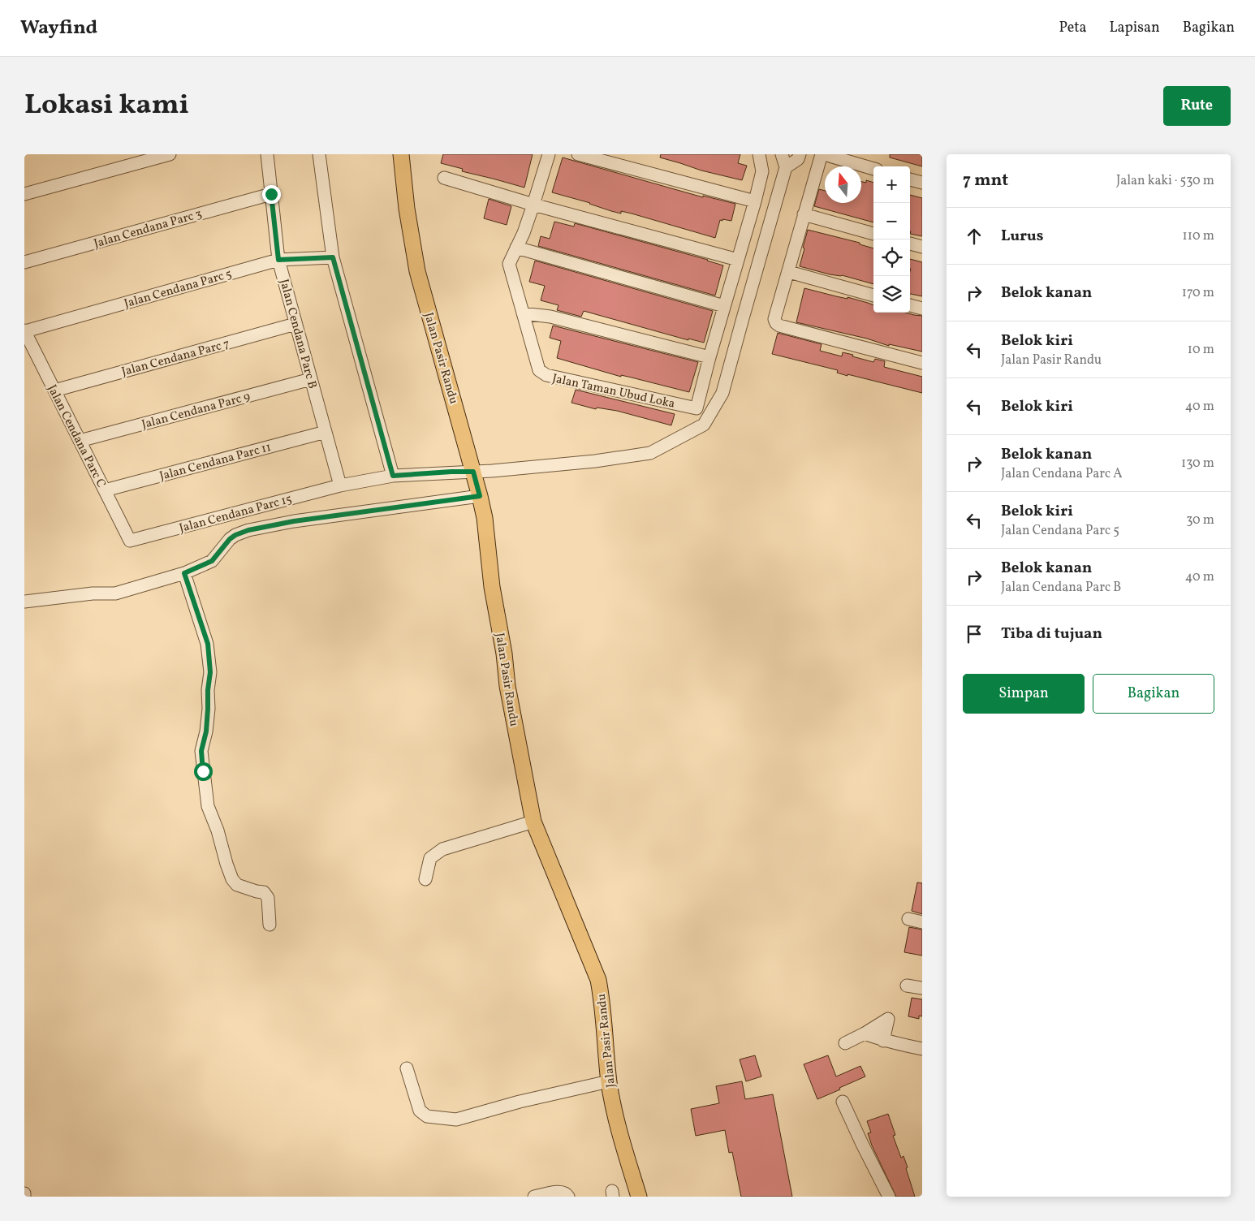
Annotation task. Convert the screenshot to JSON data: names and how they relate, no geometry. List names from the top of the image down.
{
  "streets": {
    "main road": ["Jalan Pasir Randu"],
    "street": [
      "Jalan Cendana Parc 3",
      "Jalan Cendana Parc 5",
      "Jalan Cendana Parc B",
      "Jalan Cendana Parc 7",
      "Jalan Taman Ubud Loka",
      "Jalan Cendana Parc 9",
      "Jalan Cendana Parc C",
      "Jalan Cendana Parc 11",
      "Jalan Cendana Parc 15"
    ]
  },
  "crossings": [
    ["Jalan Cendana Parc 3", "Jalan Cendana Parc B"],
    ["Jalan Cendana Parc 5", "Jalan Cendana Parc B"],
    ["Jalan Cendana Parc 5", "Jalan Cendana Parc C"],
    ["Jalan Cendana Parc B", "Jalan Cendana Parc 7"],
    ["Jalan Cendana Parc B", "Jalan Cendana Parc 9"],
    ["Jalan Cendana Parc B", "Jalan Cendana Parc 11"],
    ["Jalan Cendana Parc B", "Jalan Cendana Parc 15"],
    ["Jalan Cendana Parc 7", "Jalan Cendana Parc C"],
    ["Jalan Pasir Randu", "Jalan Cendana Parc 15"],
    ["Jalan Cendana Parc 9", "Jalan Cendana Parc C"],
    ["Jalan Cendana Parc C", "Jalan Cendana Parc 11"],
    ["Jalan Cendana Parc C", "Jalan Cendana Parc 15"]
  ],
  "north": "top",
  "page": {
    "header": "Wayfind",
    "nav": ["Peta", "Lapisan", "Bagikan"],
    "title": "Lokasi kami",
    "buttons": [
      "Rute",
      ["Simpan", "Bagikan"]
    ],
    "heading": ["7 mnt", "Jalan kaki · 530 m"],
    "map_buttons": ["+", "−"],
    "list": [
      ["Lurus", "110 m"],
      ["Belok kanan", "170 m"],
      ["Belok kiri", "Jalan Pasir Randu", "10 m"],
      ["Belok kiri", "40 m"],
      ["Belok kanan", "Jalan Cendana Parc A", "130 m"],
      ["Belok kiri", "Jalan Cendana Parc 5", "30 m"],
      ["Belok kanan", "Jalan Cendana Parc B", "40 m"],
      "Tiba di tujuan"
    ]
  }
}
